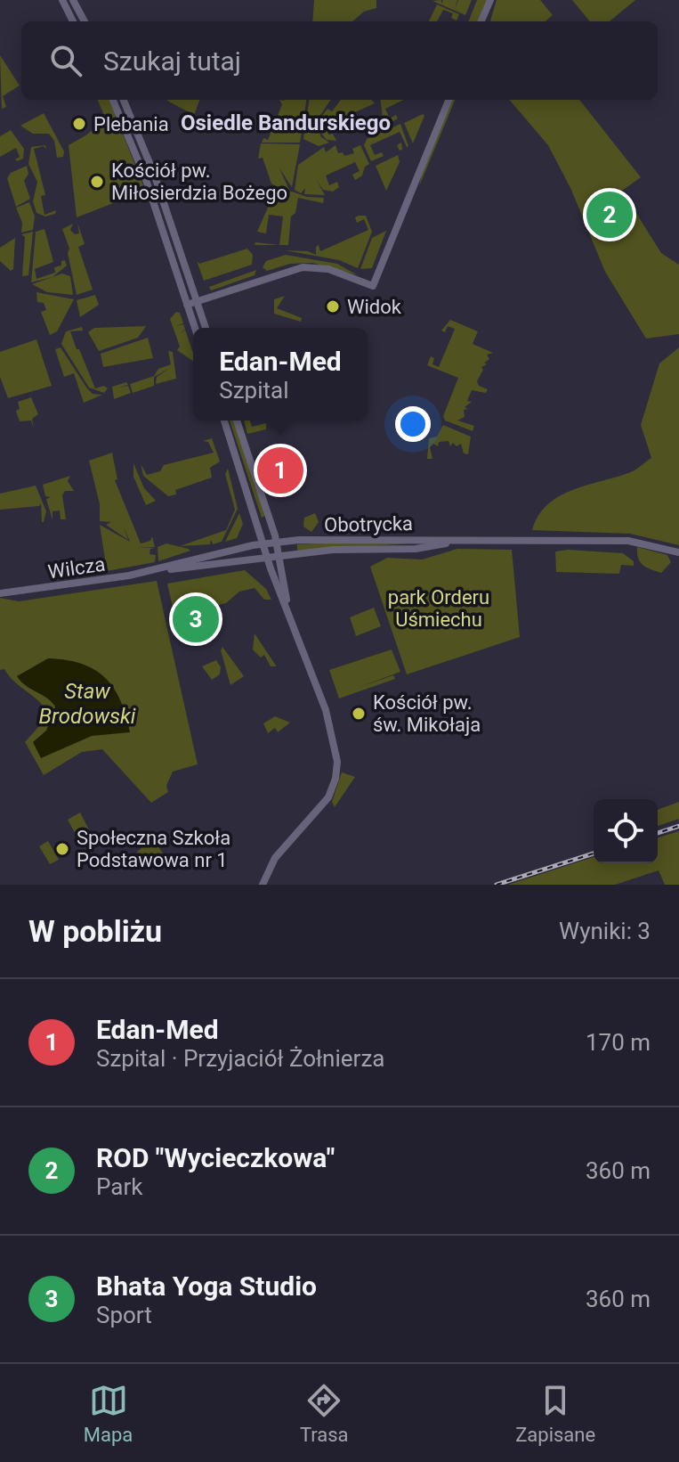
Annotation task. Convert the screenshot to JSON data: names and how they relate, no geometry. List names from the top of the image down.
{
  "streets": {
    "street": ["Obotrycka", "Wilcza"]
  },
  "crossings": [
    ["Obotrycka", "Wilcza"]
  ],
  "districts": ["Osiedle Bandurskiego"],
  "water": ["Staw Brodowski"],
  "parks": ["park Orderu Uśmiechu"],
  "places": [
    "Plebania",
    "Kościół pw. Miłosierdzia Bożego",
    "Widok",
    "Kościół pw. św. Mikołaja",
    "Społeczna Szkoła Podstawowa nr 1"
  ],
  "page": {
    "search": "Szukaj tutaj",
    "pins": ["2", "1", "3"],
    "popup": ["Edan-Med", "Szpital"],
    "heading": ["W pobliżu", "Wyniki: 3"],
    "list": [
      {
        "mark": "1",
        "name": "Edan-Med",
        "note": "Szpital · Przyjaciół Żołnierza",
        "value": "170 m"
      },
      {
        "mark": "2",
        "name": "ROD \"Wycieczkowa\"",
        "note": "Park",
        "value": "360 m"
      },
      {
        "mark": "3",
        "name": "Bhata Yoga Studio",
        "note": "Sport",
        "value": "360 m"
      }
    ],
    "nav": ["Mapa", "Trasa", "Zapisane"]
  }
}
